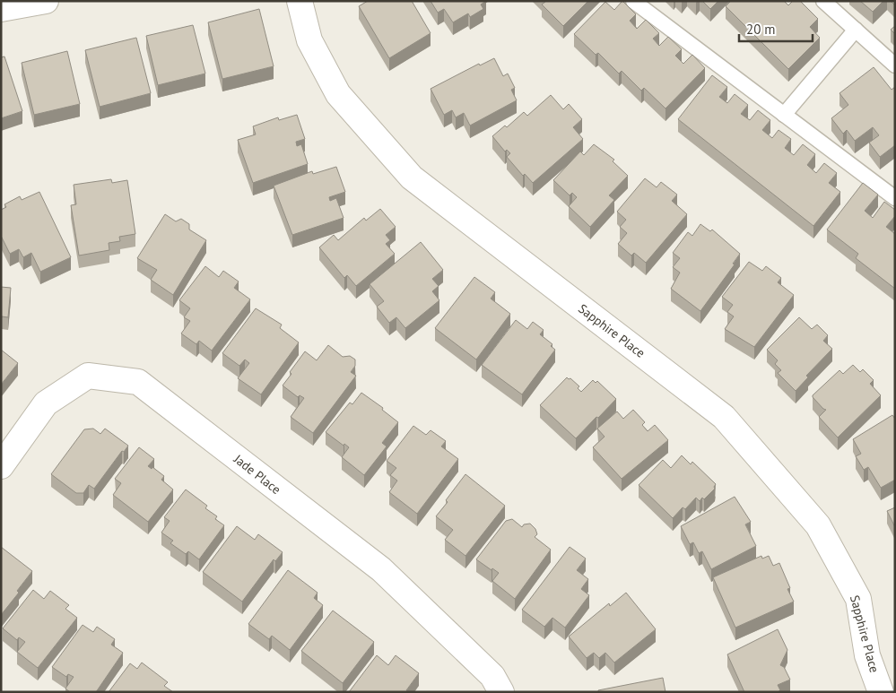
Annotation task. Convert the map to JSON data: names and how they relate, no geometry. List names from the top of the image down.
{
  "streets": {
    "street": ["Sapphire Place", "Jade Place"]
  },
  "scale_bar": "20 m"
}
